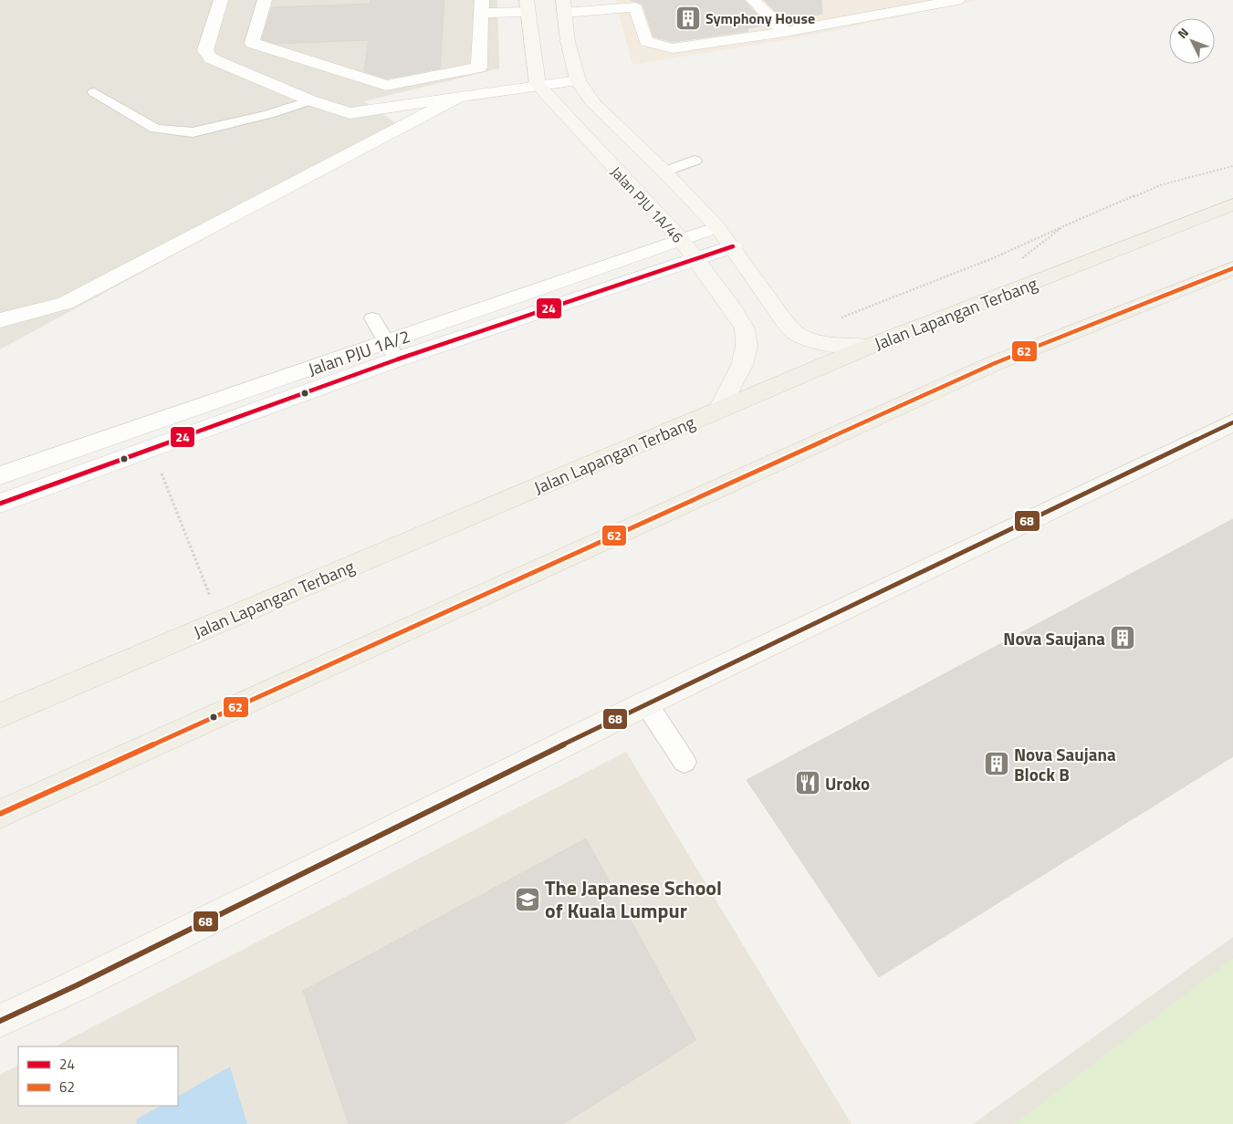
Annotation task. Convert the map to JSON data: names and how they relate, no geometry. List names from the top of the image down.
{
  "streets": {
    "main road": ["Jalan Lapangan Terbang"],
    "street": ["Jalan PJU 1A/46", "Jalan PJU 1A/2"]
  },
  "crossings": [
    ["Jalan PJU 1A/46", "Jalan Lapangan Terbang"],
    ["Jalan PJU 1A/46", "Jalan PJU 1A/2"]
  ],
  "places": {
    "building": ["Symphony House", "Nova Saujana", "Nova Saujana Block B"],
    "restaurant": ["Uroko"],
    "school or university": ["The Japanese School of Kuala Lumpur"]
  },
  "lines": ["transit line 24", "transit line 62", "transit line 68"],
  "legend": ["24", "62"],
  "north": "top left"
}
